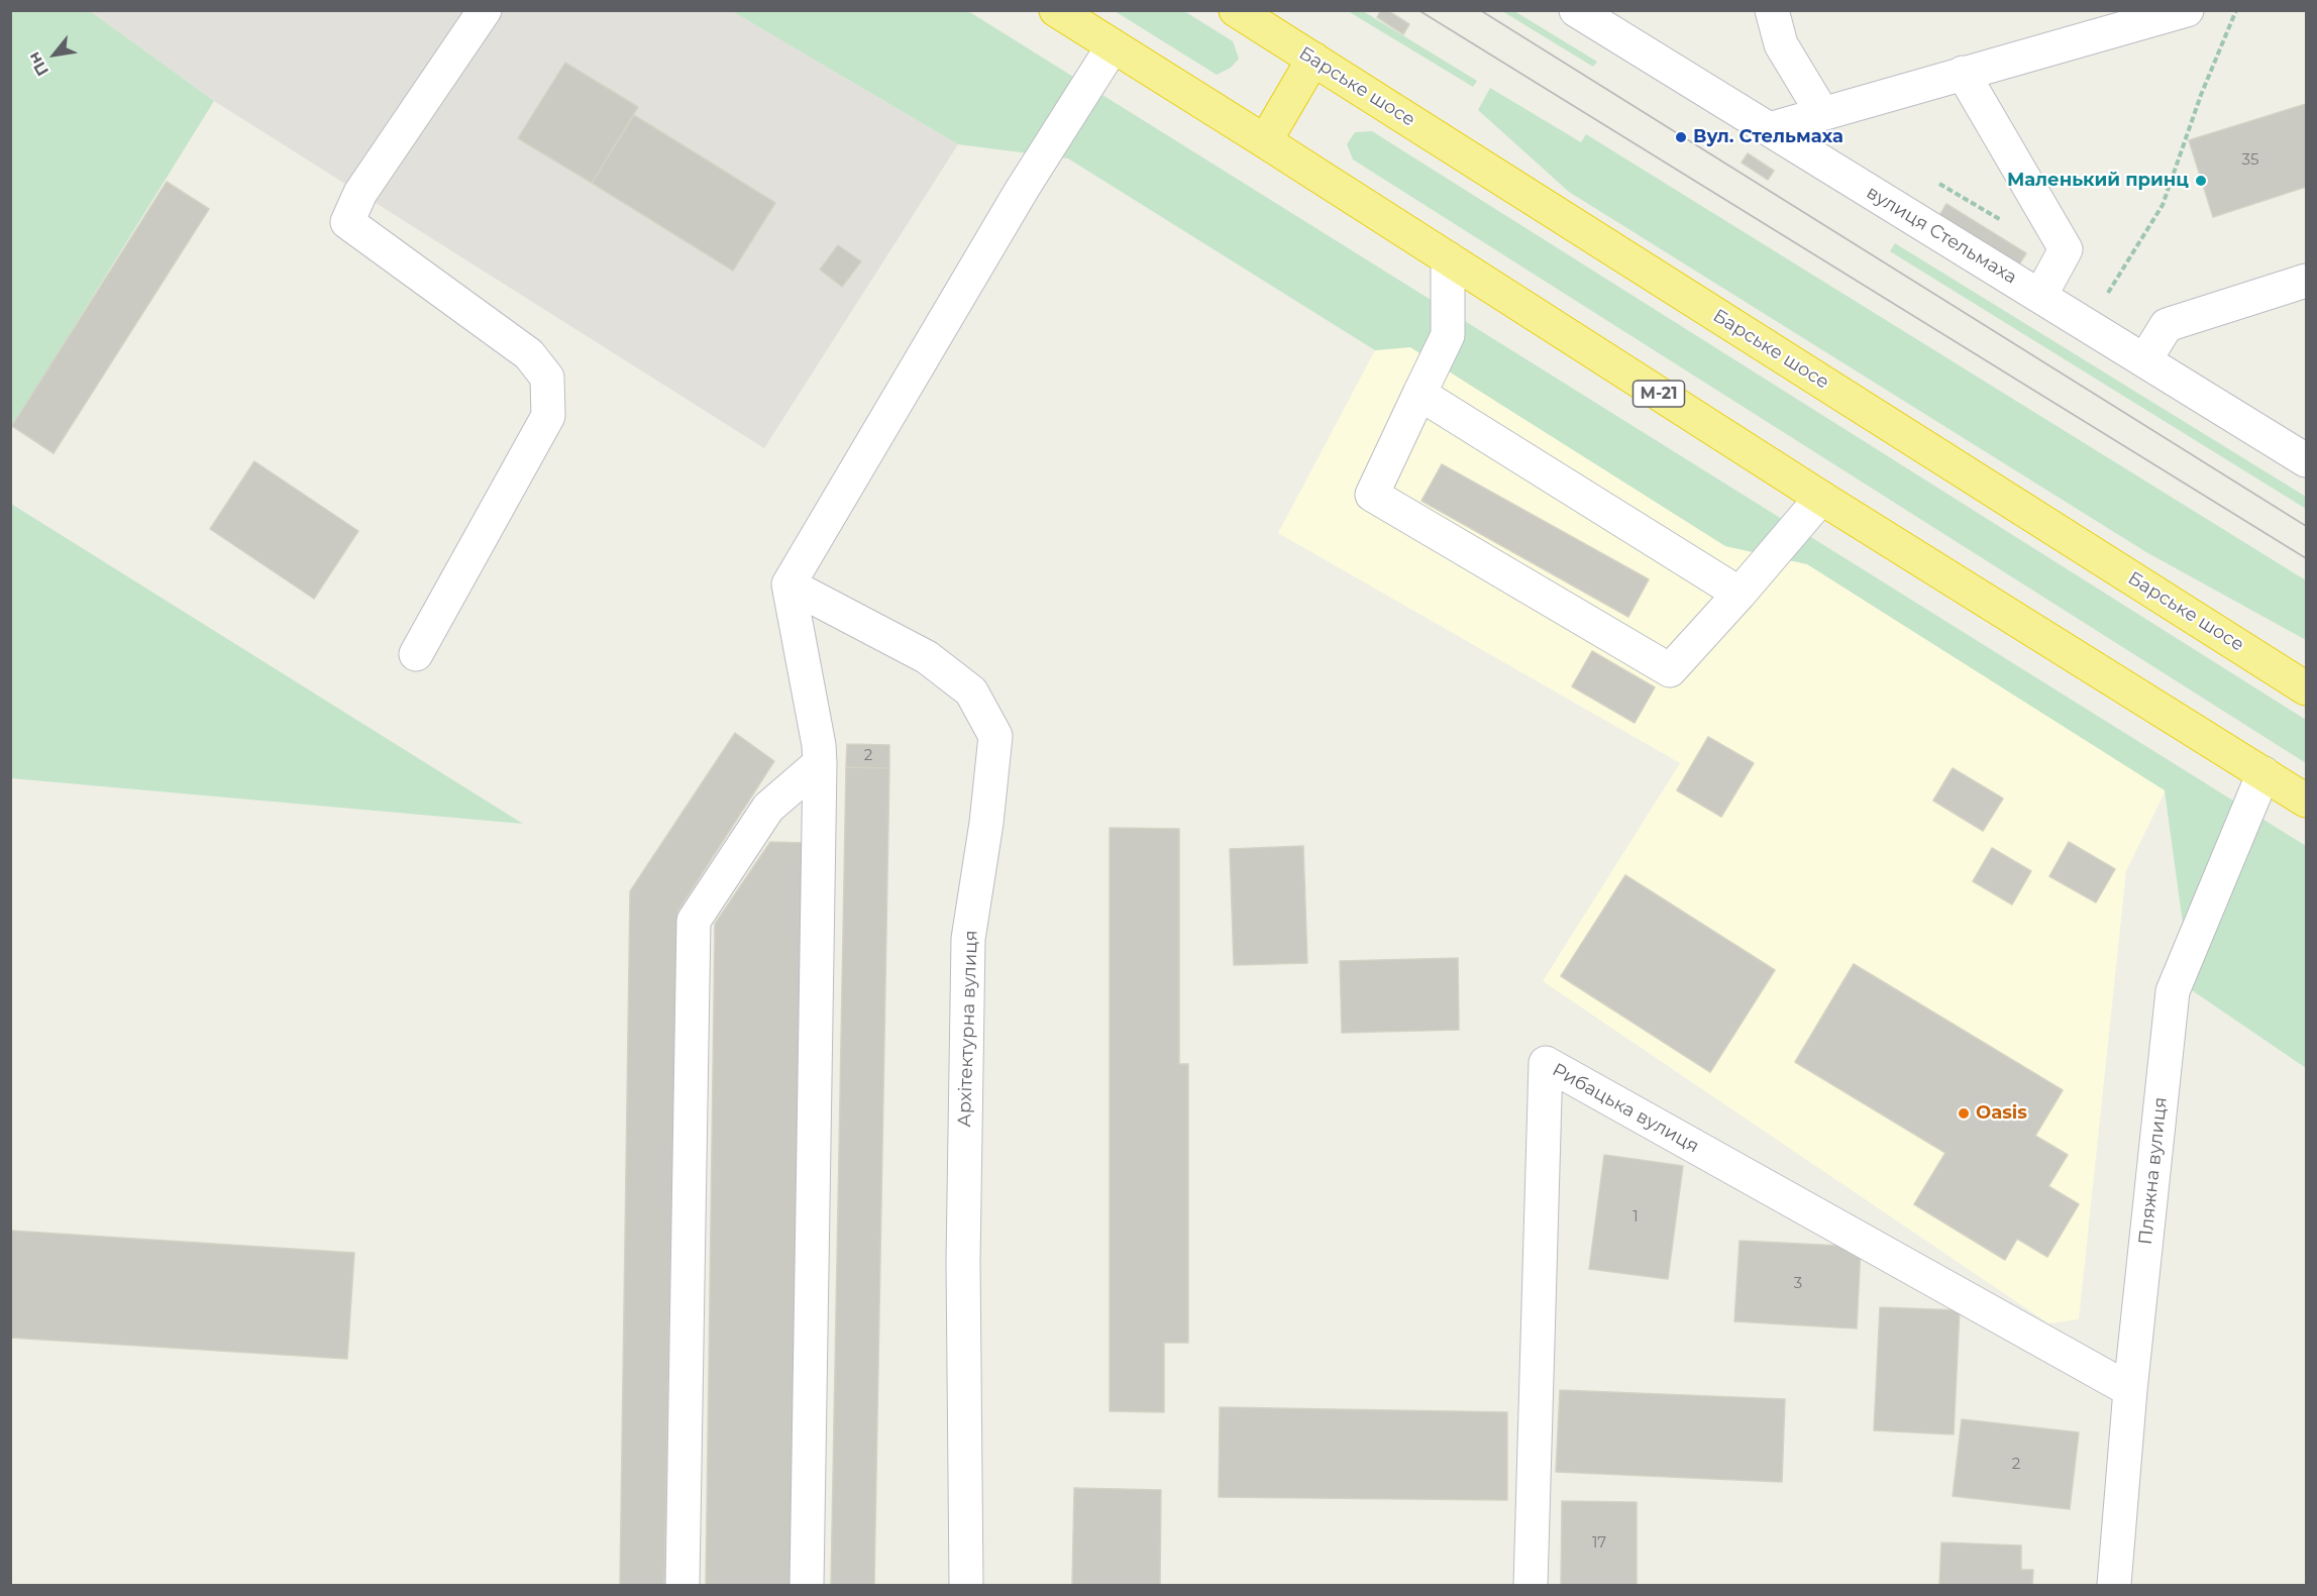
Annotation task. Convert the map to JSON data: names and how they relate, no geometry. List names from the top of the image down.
{
  "streets": {
    "highway": ["Барське шосе", "М-21"],
    "street": [
      "вулиця Стельмаха",
      "Архітектурна вулиця",
      "Рибацька вулиця",
      "Пляжна вулиця"
    ]
  },
  "crossings": [
    ["М-21", "Пляжна вулиця"],
    ["Рибацька вулиця", "Пляжна вулиця"]
  ],
  "places": ["Вул. Стельмаха", "Маленький принц", "Oasis"],
  "house_numbers": [
    "35",
    "2",
    "1",
    "3",
    "2",
    "17"
  ],
  "north": "bottom left"
}
